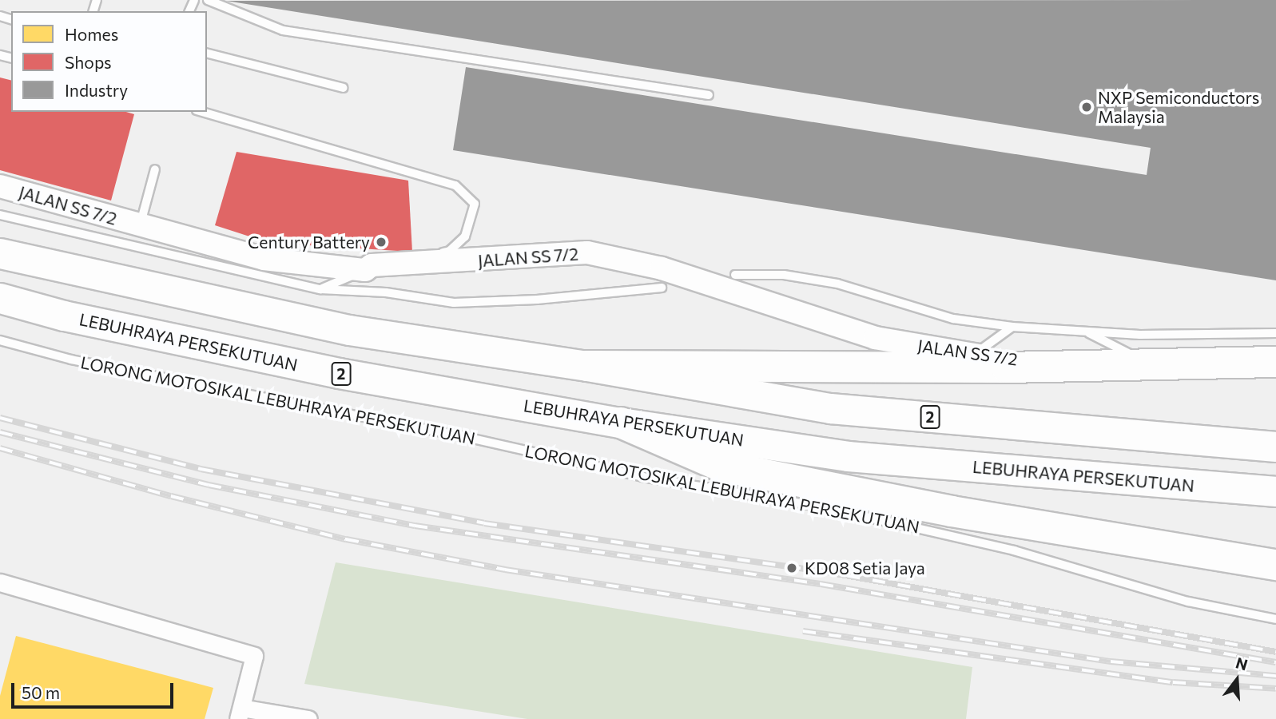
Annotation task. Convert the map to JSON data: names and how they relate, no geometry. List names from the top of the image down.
{
  "streets": {
    "highway": ["LEBUHRAYA PERSEKUTUAN", "2"],
    "street": ["JALAN SS 7/2"],
    "lane": ["LORONG MOTOSIKAL LEBUHRAYA PERSEKUTUAN"]
  },
  "places": ["NXP Semiconductors Malaysia", "Century Battery", "KD08 Setia Jaya"],
  "legend": ["Homes", "Shops", "Industry"],
  "scale_bar": "50 m",
  "north": "top"
}
